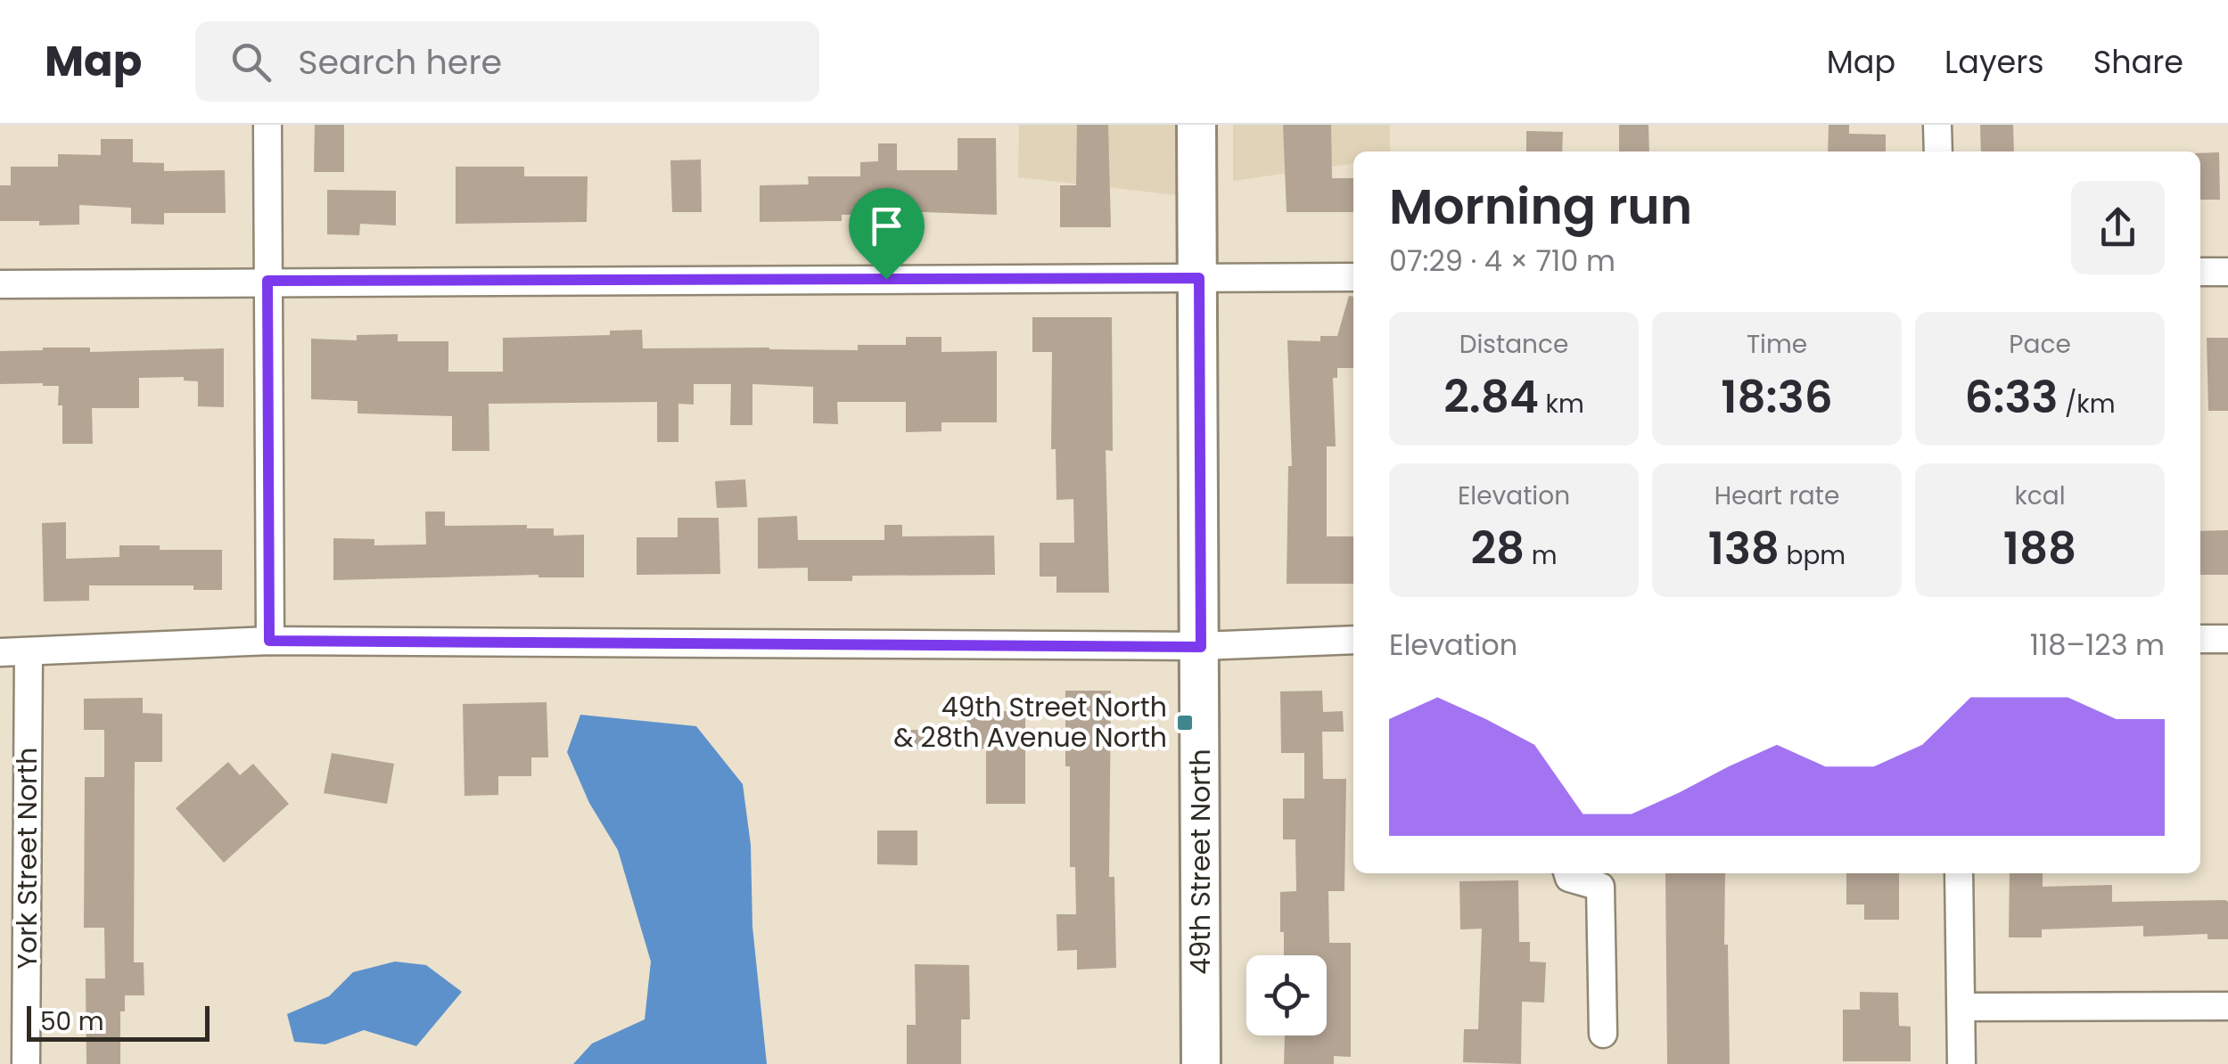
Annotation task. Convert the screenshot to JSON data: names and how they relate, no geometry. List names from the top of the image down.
{
  "streets": {
    "main road": ["49th Street North"],
    "street": ["York Street North"]
  },
  "places": {
    "transit": ["49th Street North & 28th Avenue North"]
  },
  "scale_bar": "50 m",
  "page": {
    "header": "Map",
    "search": "Search here",
    "nav": ["Map", "Layers", "Share"],
    "heading": ["Morning run", "07:29 · 4 × 710 m"],
    "stats": [
      ["Distance", "2.84 km"],
      ["Time", "18:36"],
      ["Pace", "6:33 /km"],
      ["Elevation", "28 m"],
      ["Heart rate", "138 bpm"],
      ["kcal", "188"]
    ],
    "chart": ["Elevation", "118–123 m"],
    "scale": "50 m"
  }
}
